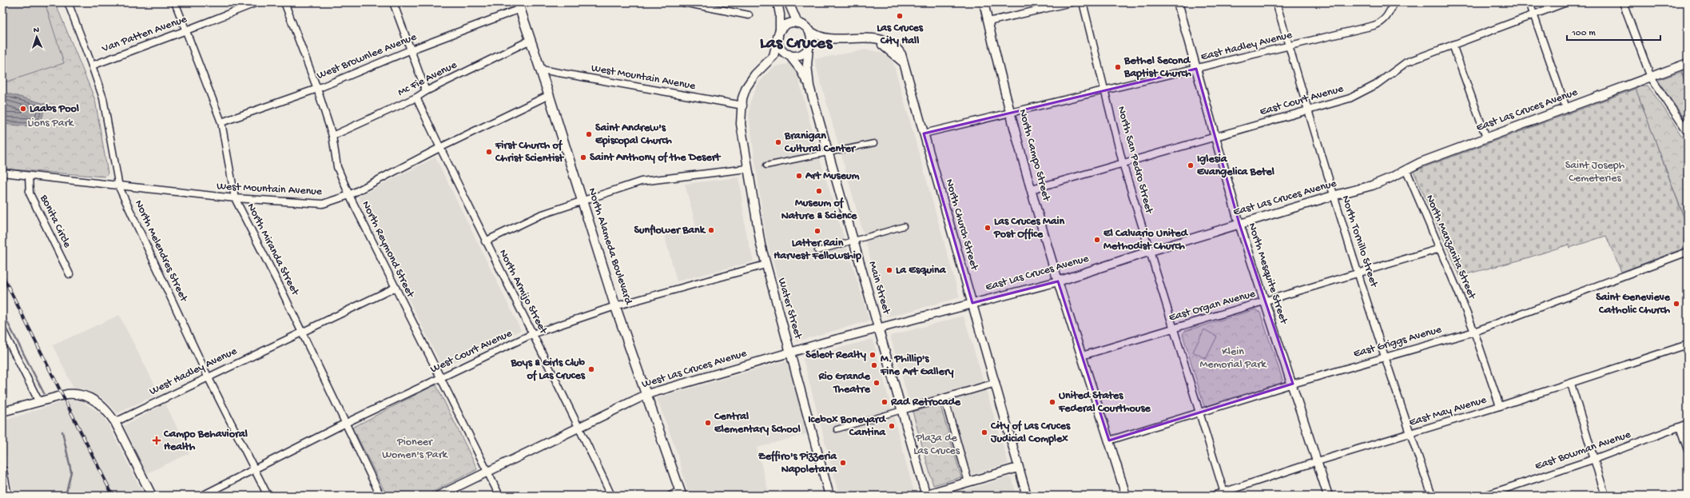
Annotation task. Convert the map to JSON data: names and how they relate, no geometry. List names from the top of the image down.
{
  "streets": {
    "main road": ["North Alameda Boulevard"],
    "street": [
      "Van Patten Avenue",
      "East Hadley Avenue",
      "West Brownlee Avenue",
      "West Mountain Avenue",
      "Mc Fie Avenue",
      "East Court Avenue",
      "East Las Cruces Avenue",
      "North Campo Street",
      "North San Pedro Street",
      "Bonita Circle",
      "North Church Street",
      "North Tornillo Street",
      "North Manzanita Street",
      "North Miranda Street",
      "North Reymond Street",
      "North Melendres Street",
      "North Mesquite Street",
      "Main Street",
      "North Armijo Street",
      "East Organ Avenue",
      "Water Street",
      "East Griggs Avenue",
      "West Court Avenue",
      "West Las Cruces Avenue",
      "West Hadley Avenue",
      "East May Avenue",
      "East Bowman Avenue"
    ]
  },
  "crossings": [
    ["Van Patten Avenue", "North Miranda Street"],
    ["Van Patten Avenue", "North Melendres Street"],
    ["East Hadley Avenue", "North Campo Street"],
    ["East Hadley Avenue", "North San Pedro Street"],
    ["East Hadley Avenue", "North Church Street"],
    ["East Hadley Avenue", "North Tornillo Street"],
    ["East Hadley Avenue", "North Mesquite Street"],
    ["West Brownlee Avenue", "North Alameda Boulevard"],
    ["West Brownlee Avenue", "North Miranda Street"],
    ["West Brownlee Avenue", "North Reymond Street"],
    ["West Mountain Avenue", "Bonita Circle"],
    ["West Mountain Avenue", "North Alameda Boulevard"],
    ["West Mountain Avenue", "North Miranda Street"],
    ["West Mountain Avenue", "North Reymond Street"],
    ["West Mountain Avenue", "North Melendres Street"],
    ["West Mountain Avenue", "North Armijo Street"],
    ["West Mountain Avenue", "Water Street"],
    ["Mc Fie Avenue", "North Alameda Boulevard"],
    ["Mc Fie Avenue", "North Reymond Street"],
    ["Mc Fie Avenue", "North Armijo Street"],
    ["East Court Avenue", "North Campo Street"],
    ["East Court Avenue", "North San Pedro Street"],
    ["East Court Avenue", "North Tornillo Street"],
    ["East Court Avenue", "North Mesquite Street"],
    ["East Las Cruces Avenue", "North Campo Street"],
    ["East Las Cruces Avenue", "North San Pedro Street"],
    ["East Las Cruces Avenue", "North Church Street"],
    ["East Las Cruces Avenue", "North Tornillo Street"],
    ["East Las Cruces Avenue", "North Manzanita Street"],
    ["East Las Cruces Avenue", "North Mesquite Street"],
    ["East Las Cruces Avenue", "Main Street"],
    ["East Las Cruces Avenue", "West Las Cruces Avenue"],
    ["North Campo Street", "East Organ Avenue"],
    ["North Campo Street", "East Griggs Avenue"],
    ["North San Pedro Street", "East Organ Avenue"],
    ["North San Pedro Street", "East Griggs Avenue"],
    ["North San Pedro Street", "East May Avenue"],
    ["North Church Street", "Main Street"],
    ["North Church Street", "Water Street"],
    ["North Tornillo Street", "East Organ Avenue"],
    ["North Tornillo Street", "East Griggs Avenue"],
    ["North Tornillo Street", "East May Avenue"],
    ["North Alameda Boulevard", "West Court Avenue"],
    ["North Alameda Boulevard", "West Las Cruces Avenue"],
    ["North Manzanita Street", "East Organ Avenue"],
    ["North Manzanita Street", "East Griggs Avenue"],
    ["North Manzanita Street", "East May Avenue"],
    ["North Miranda Street", "West Court Avenue"],
    ["North Miranda Street", "West Hadley Avenue"],
    ["North Reymond Street", "West Court Avenue"],
    ["North Reymond Street", "West Las Cruces Avenue"],
    ["North Reymond Street", "West Hadley Avenue"],
    ["North Melendres Street", "West Court Avenue"],
    ["North Melendres Street", "West Hadley Avenue"],
    ["North Mesquite Street", "East Organ Avenue"],
    ["North Mesquite Street", "East Griggs Avenue"],
    ["North Mesquite Street", "East May Avenue"],
    ["Main Street", "Water Street"],
    ["Main Street", "West Las Cruces Avenue"],
    ["North Armijo Street", "West Court Avenue"],
    ["North Armijo Street", "West Las Cruces Avenue"],
    ["Water Street", "West Court Avenue"],
    ["Water Street", "West Las Cruces Avenue"]
  ],
  "districts": ["Las Cruces"],
  "parks": [
    "Lions Park",
    "Saint Joseph Cemeteries",
    "Klein Memorial Park",
    "Plaza de Las Cruces",
    "Pioneer Women's Park"
  ],
  "places": {
    "other": [
      "Las Cruces City Hall",
      "Bethel Second Baptist Church",
      "Laabs Pool",
      "Saint Andrew's Episcopal Church",
      "Branigan Cultural Center",
      "First Church of Christ Scientist",
      "Saint Anthony of the Desert",
      "Iglesia Evangelica Betel",
      "Art Museum",
      "Museum of Nature & Science",
      "Las Cruces Main Post Office",
      "Sunflower Bank",
      "Latter Rain Harvest Fellowship",
      "El Calvario United Methodist Church",
      "La Esquina",
      "Saint Genevieve Catholic Church",
      "Select Realty",
      "M. Phillip's Fine Art Gallery",
      "Boys & Girls Club of Las Cruces",
      "Rio Grande Theatre",
      "Rad Retrocade",
      "United States Federal Courthouse",
      "Central Elementary School",
      "Icebox Boneyard Cantina",
      "City of Las Cruces Judicial Complex",
      "Zeffiro's Pizzeria Napoletana"
    ],
    "health": ["Campo Behavioral Health"]
  },
  "scale_bar": "100 m",
  "north": "top"
}
